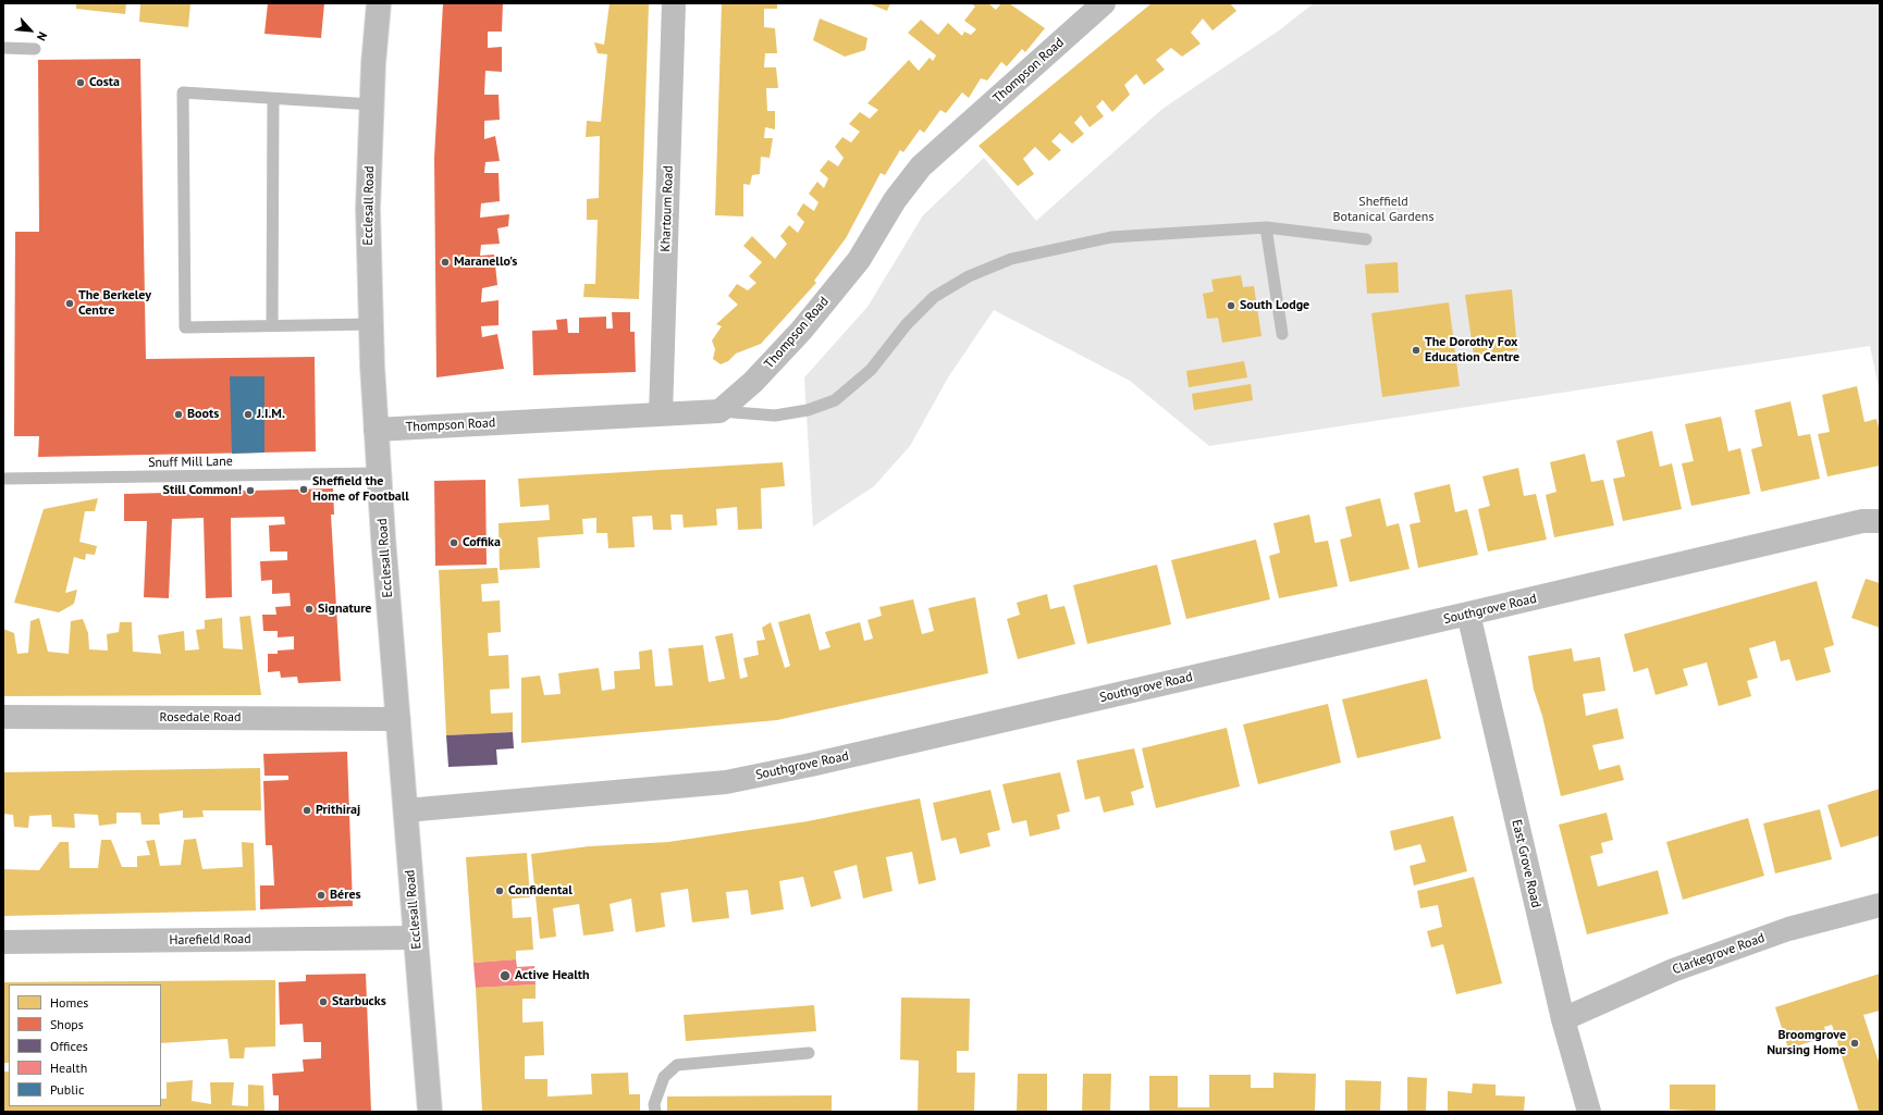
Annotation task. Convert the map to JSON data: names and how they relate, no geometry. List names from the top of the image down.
{
  "streets": {
    "street": [
      "Thompson Road",
      "Ecclesall Road",
      "Khartoum Road",
      "Southgrove Road",
      "Rosedale Road",
      "East Grove Road",
      "Harefield Road",
      "Clarkegrove Road"
    ],
    "lane": ["Snuff Mill Lane"]
  },
  "crossings": [
    ["Thompson Road", "Ecclesall Road"],
    ["Thompson Road", "Khartoum Road"],
    ["Ecclesall Road", "Snuff Mill Lane"],
    ["Ecclesall Road", "Southgrove Road"],
    ["Ecclesall Road", "Rosedale Road"],
    ["Ecclesall Road", "Harefield Road"],
    ["Southgrove Road", "East Grove Road"],
    ["East Grove Road", "Clarkegrove Road"]
  ],
  "parks": ["Sheffield Botanical Gardens"],
  "places": [
    "Costa",
    "Maranello's",
    "The Berkeley Centre",
    "South Lodge",
    "The Dorothy Fox Education Centre",
    "Boots",
    "J.I.M.",
    "Sheffield the Home of Football",
    "Still Common!",
    "Coffika",
    "Signature",
    "Prithiraj",
    "Confidental",
    "Béres",
    "Active Health",
    "Starbucks",
    "Broomgrove Nursing Home"
  ],
  "legend": [
    "Homes",
    "Shops",
    "Offices",
    "Health",
    "Public"
  ],
  "north": "bottom right"
}
